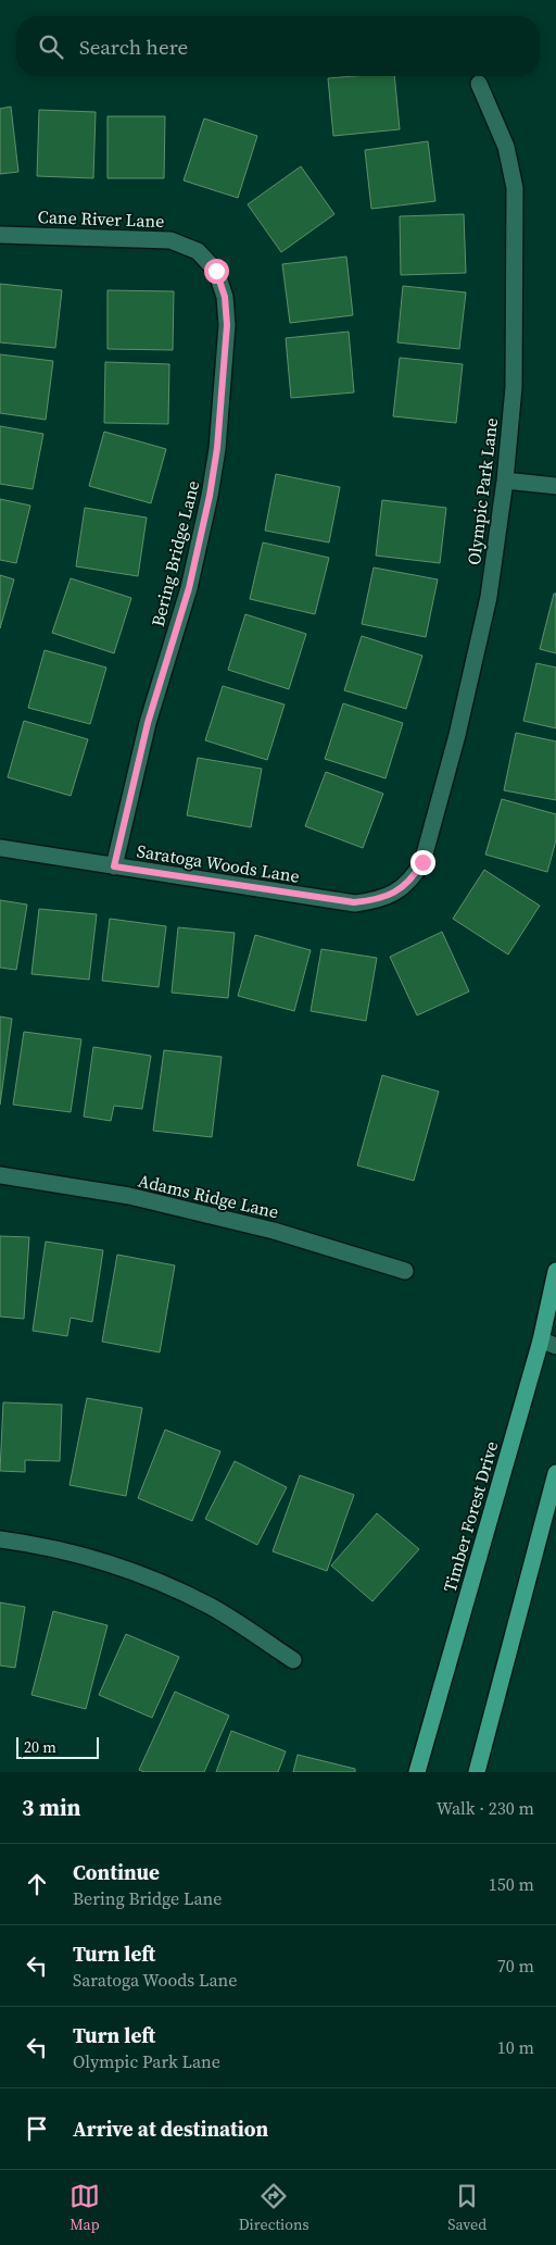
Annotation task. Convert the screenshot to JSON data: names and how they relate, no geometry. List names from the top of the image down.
{
  "streets": {
    "main road": ["Timber Forest Drive"],
    "street": [
      "Cane River Lane",
      "Olympic Park Lane",
      "Bering Bridge Lane",
      "Saratoga Woods Lane",
      "Adams Ridge Lane"
    ]
  },
  "crossings": [
    ["Cane River Lane", "Bering Bridge Lane"],
    ["Olympic Park Lane", "Saratoga Woods Lane"],
    ["Bering Bridge Lane", "Saratoga Woods Lane"]
  ],
  "scale_bar": "20 m",
  "page": {
    "search": "Search here",
    "scale": "20 m",
    "heading": ["3 min", "Walk · 230 m"],
    "list": [
      ["Continue", "Bering Bridge Lane", "150 m"],
      ["Turn left", "Saratoga Woods Lane", "70 m"],
      ["Turn left", "Olympic Park Lane", "10 m"],
      "Arrive at destination"
    ],
    "nav": ["Map", "Directions", "Saved"]
  }
}
